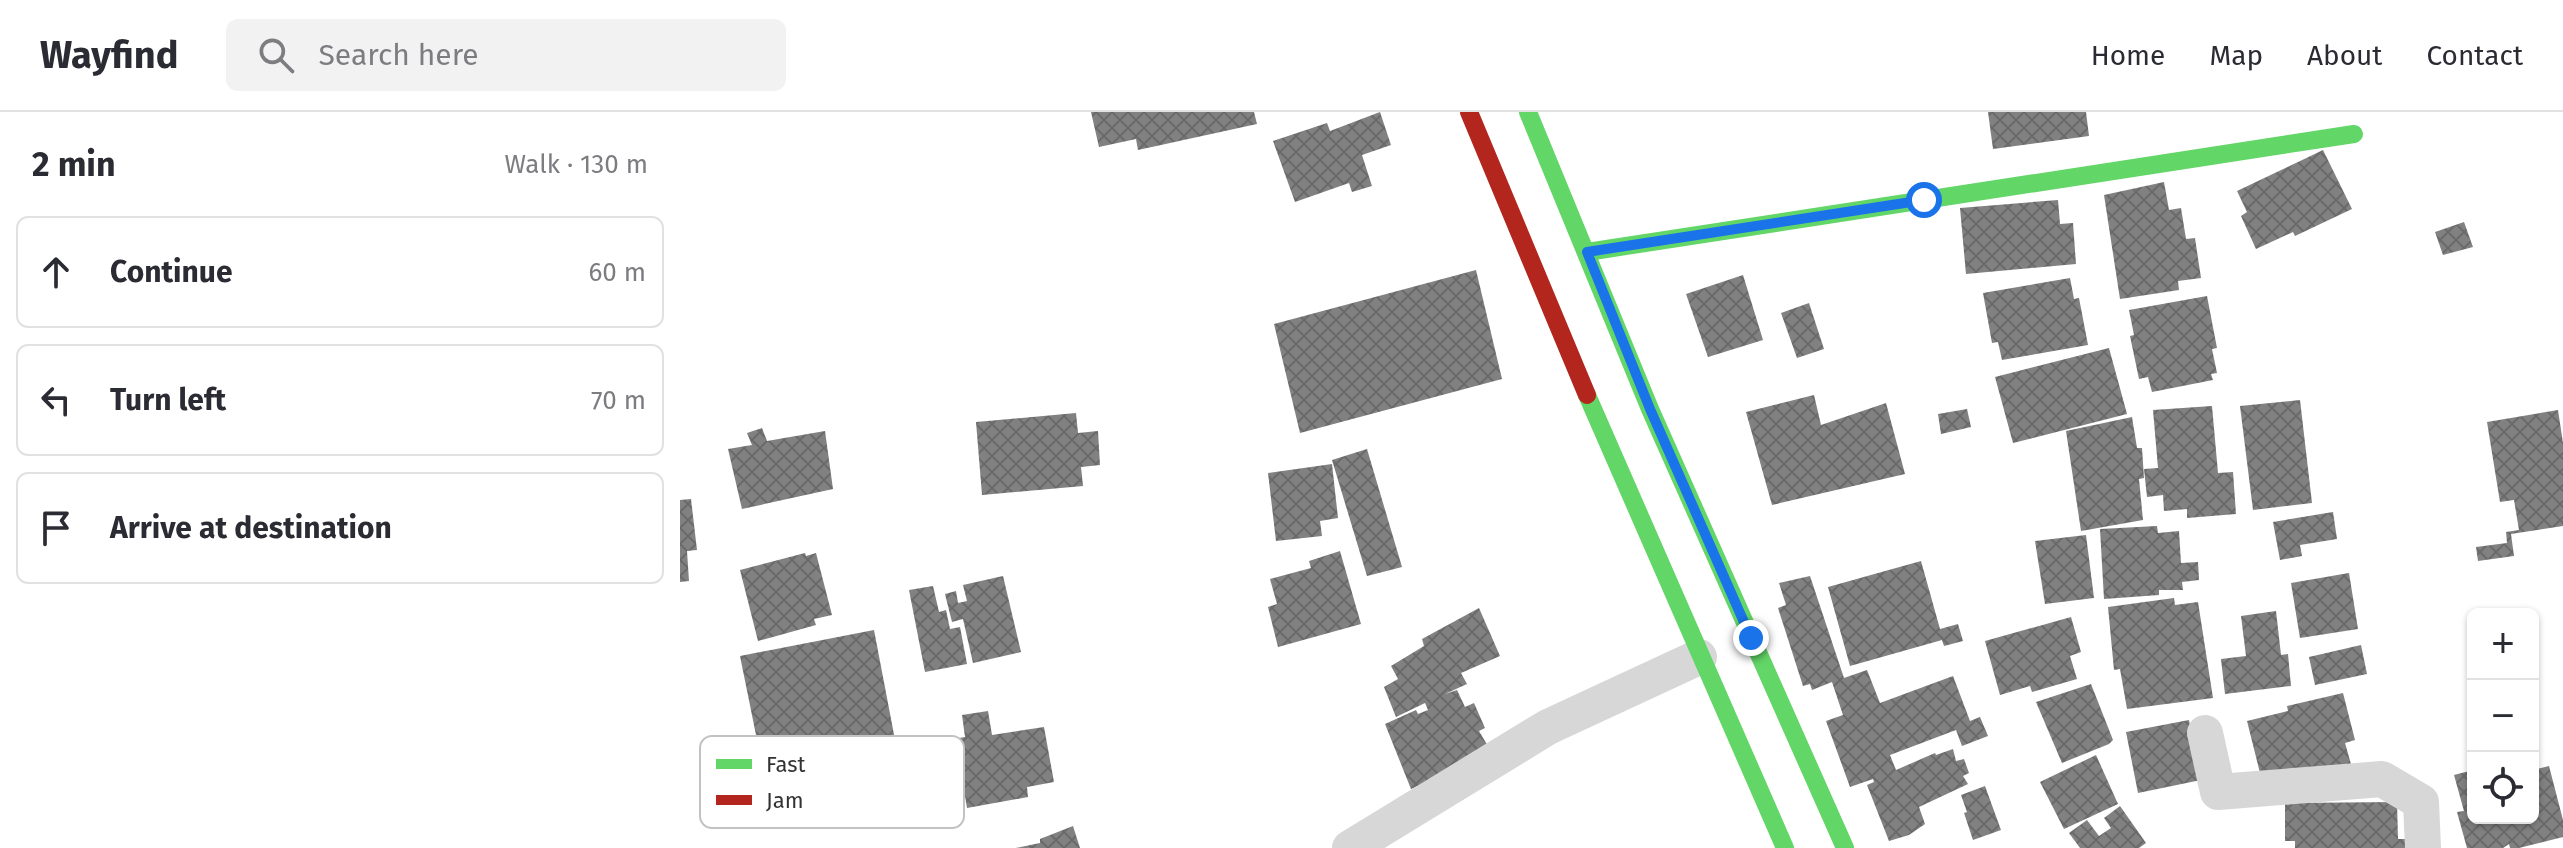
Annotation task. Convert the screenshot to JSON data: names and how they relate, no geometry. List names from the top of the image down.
{
  "legend": ["Fast", "Jam"],
  "page": {
    "header": "Wayfind",
    "search": "Search here",
    "nav": [
      "Home",
      "Map",
      "About",
      "Contact"
    ],
    "heading": ["2 min", "Walk · 130 m"],
    "list": [
      ["Continue", "60 m"],
      ["Turn left", "70 m"],
      "Arrive at destination"
    ],
    "map_buttons": ["+", "−"]
  }
}
